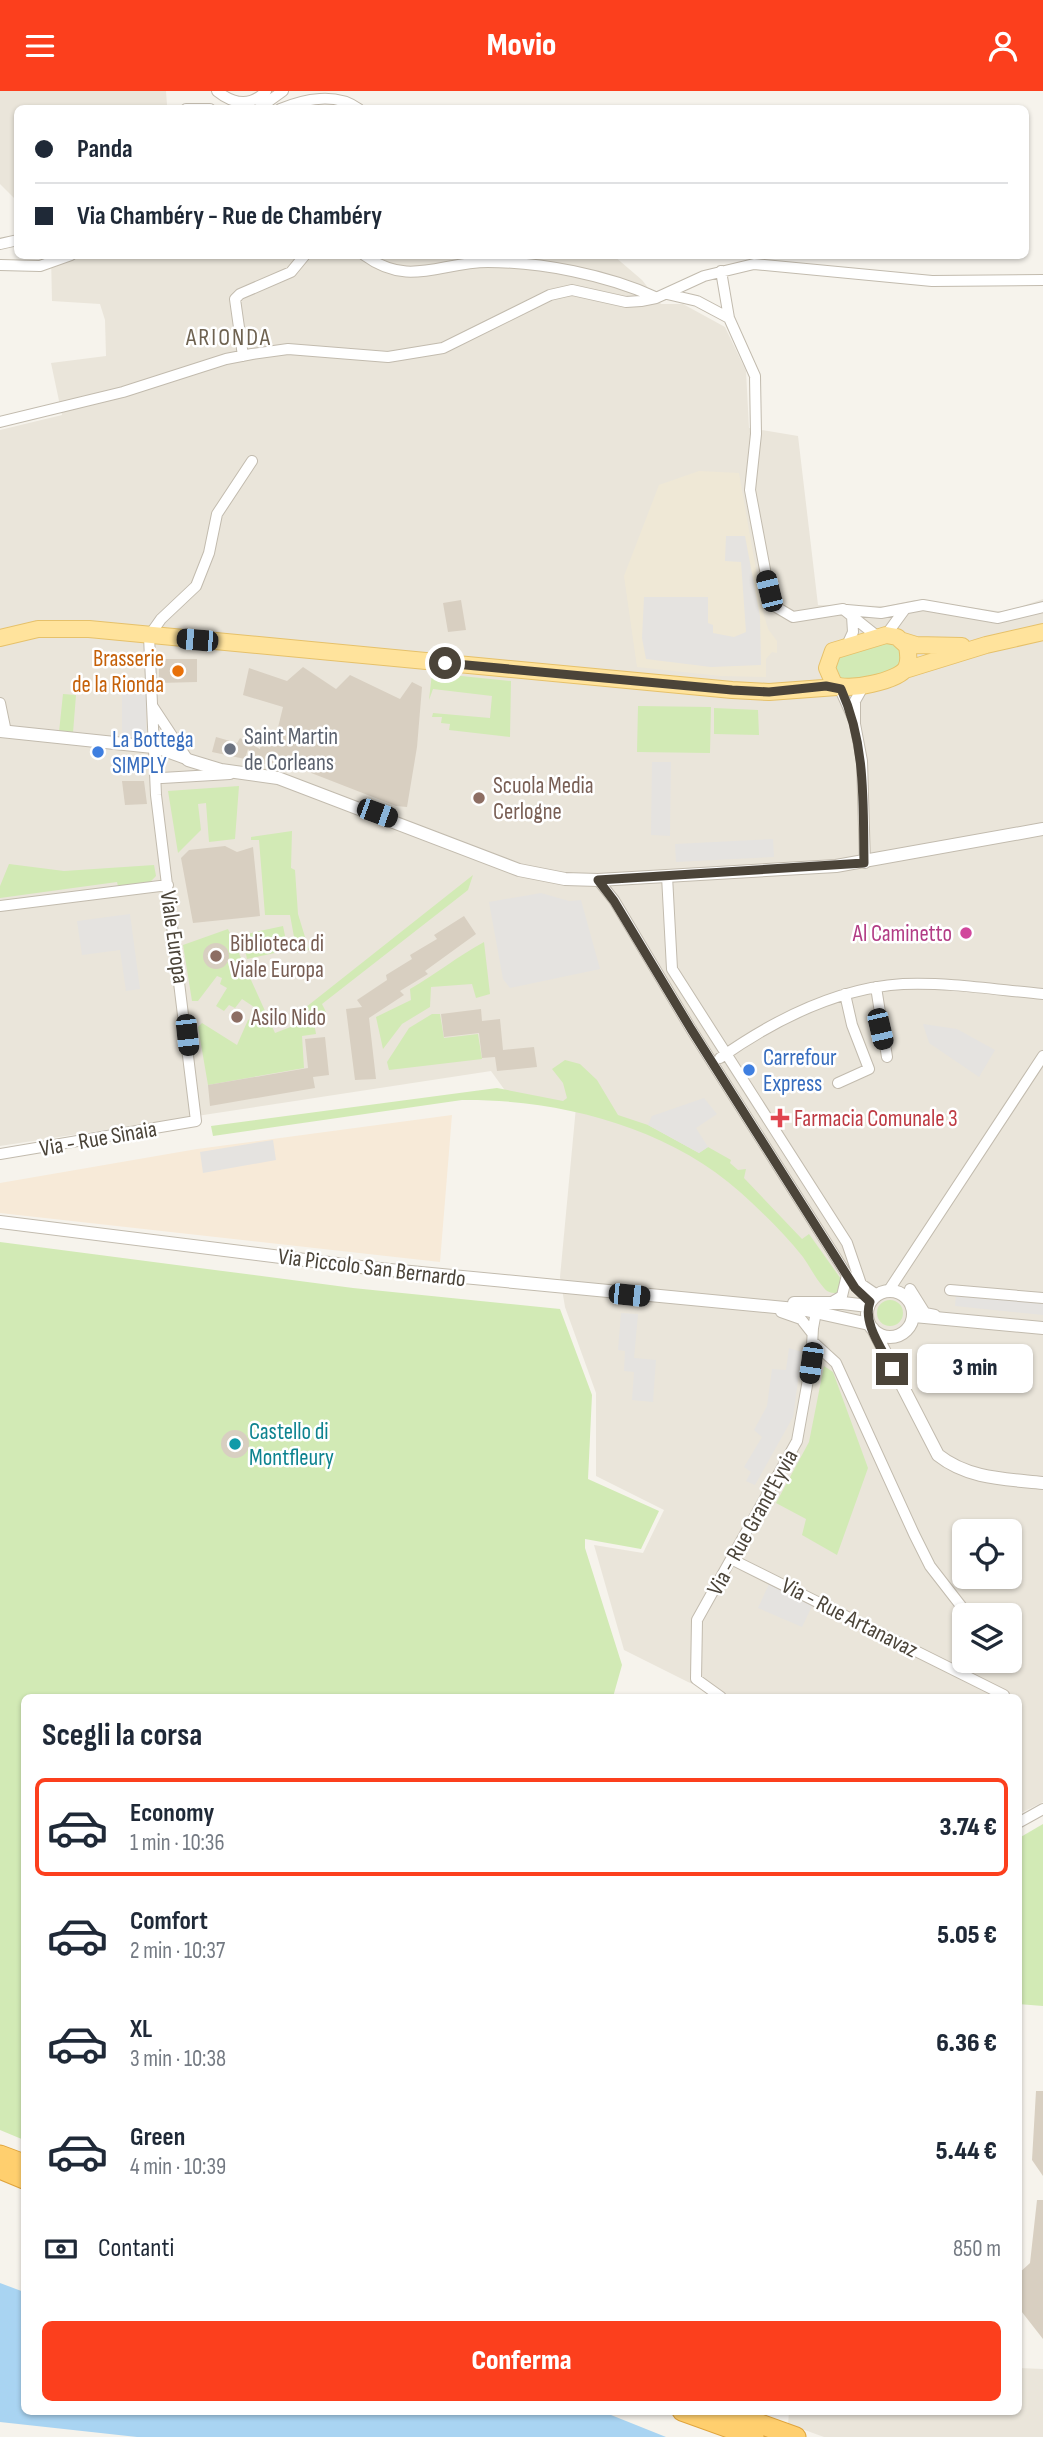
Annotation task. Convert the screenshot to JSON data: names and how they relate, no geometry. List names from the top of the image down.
{
  "streets": {
    "street": [
      "Viale Europa",
      "Via - Rue Sinaia",
      "Via Piccolo San Bernardo",
      "Via - Rue Grand'Eyvia",
      "Via - Rue Artanavaz"
    ]
  },
  "crossings": [
    ["Viale Europa", "Via - Rue Sinaia"],
    ["Via Piccolo San Bernardo", "Via - Rue Grand'Eyvia"],
    ["Via - Rue Grand'Eyvia", "Via - Rue Artanavaz"]
  ],
  "districts": ["ARIONDA"],
  "places": {
    "other": [
      "Brasserie de la Rionda",
      "Saint Martin de Corleans",
      "La Bottega SIMPLY",
      "Scuola Media Cerlogne",
      "Al Caminetto",
      "Biblioteca di Viale Europa",
      "Asilo Nido",
      "Carrefour Express",
      "Castello di Montfleury"
    ],
    "health": ["Farmacia Comunale 3"]
  },
  "page": {
    "header": "Movio",
    "banner": ["Panda", "Via Chambéry - Rue de Chambéry"],
    "bubble": "3 min",
    "heading": "Scegli la corsa",
    "list": [
      {
        "name": "Economy",
        "note": "1 min · 10:36",
        "value": "3.74 €"
      },
      {
        "name": "Comfort",
        "note": "2 min · 10:37",
        "value": "5.05 €"
      },
      {
        "name": "XL",
        "note": "3 min · 10:38",
        "value": "6.36 €"
      },
      {
        "name": "Green",
        "note": "4 min · 10:39",
        "value": "5.44 €"
      }
    ],
    "pay": ["Contanti", "850 m"],
    "buttons": "Conferma"
  }
}
